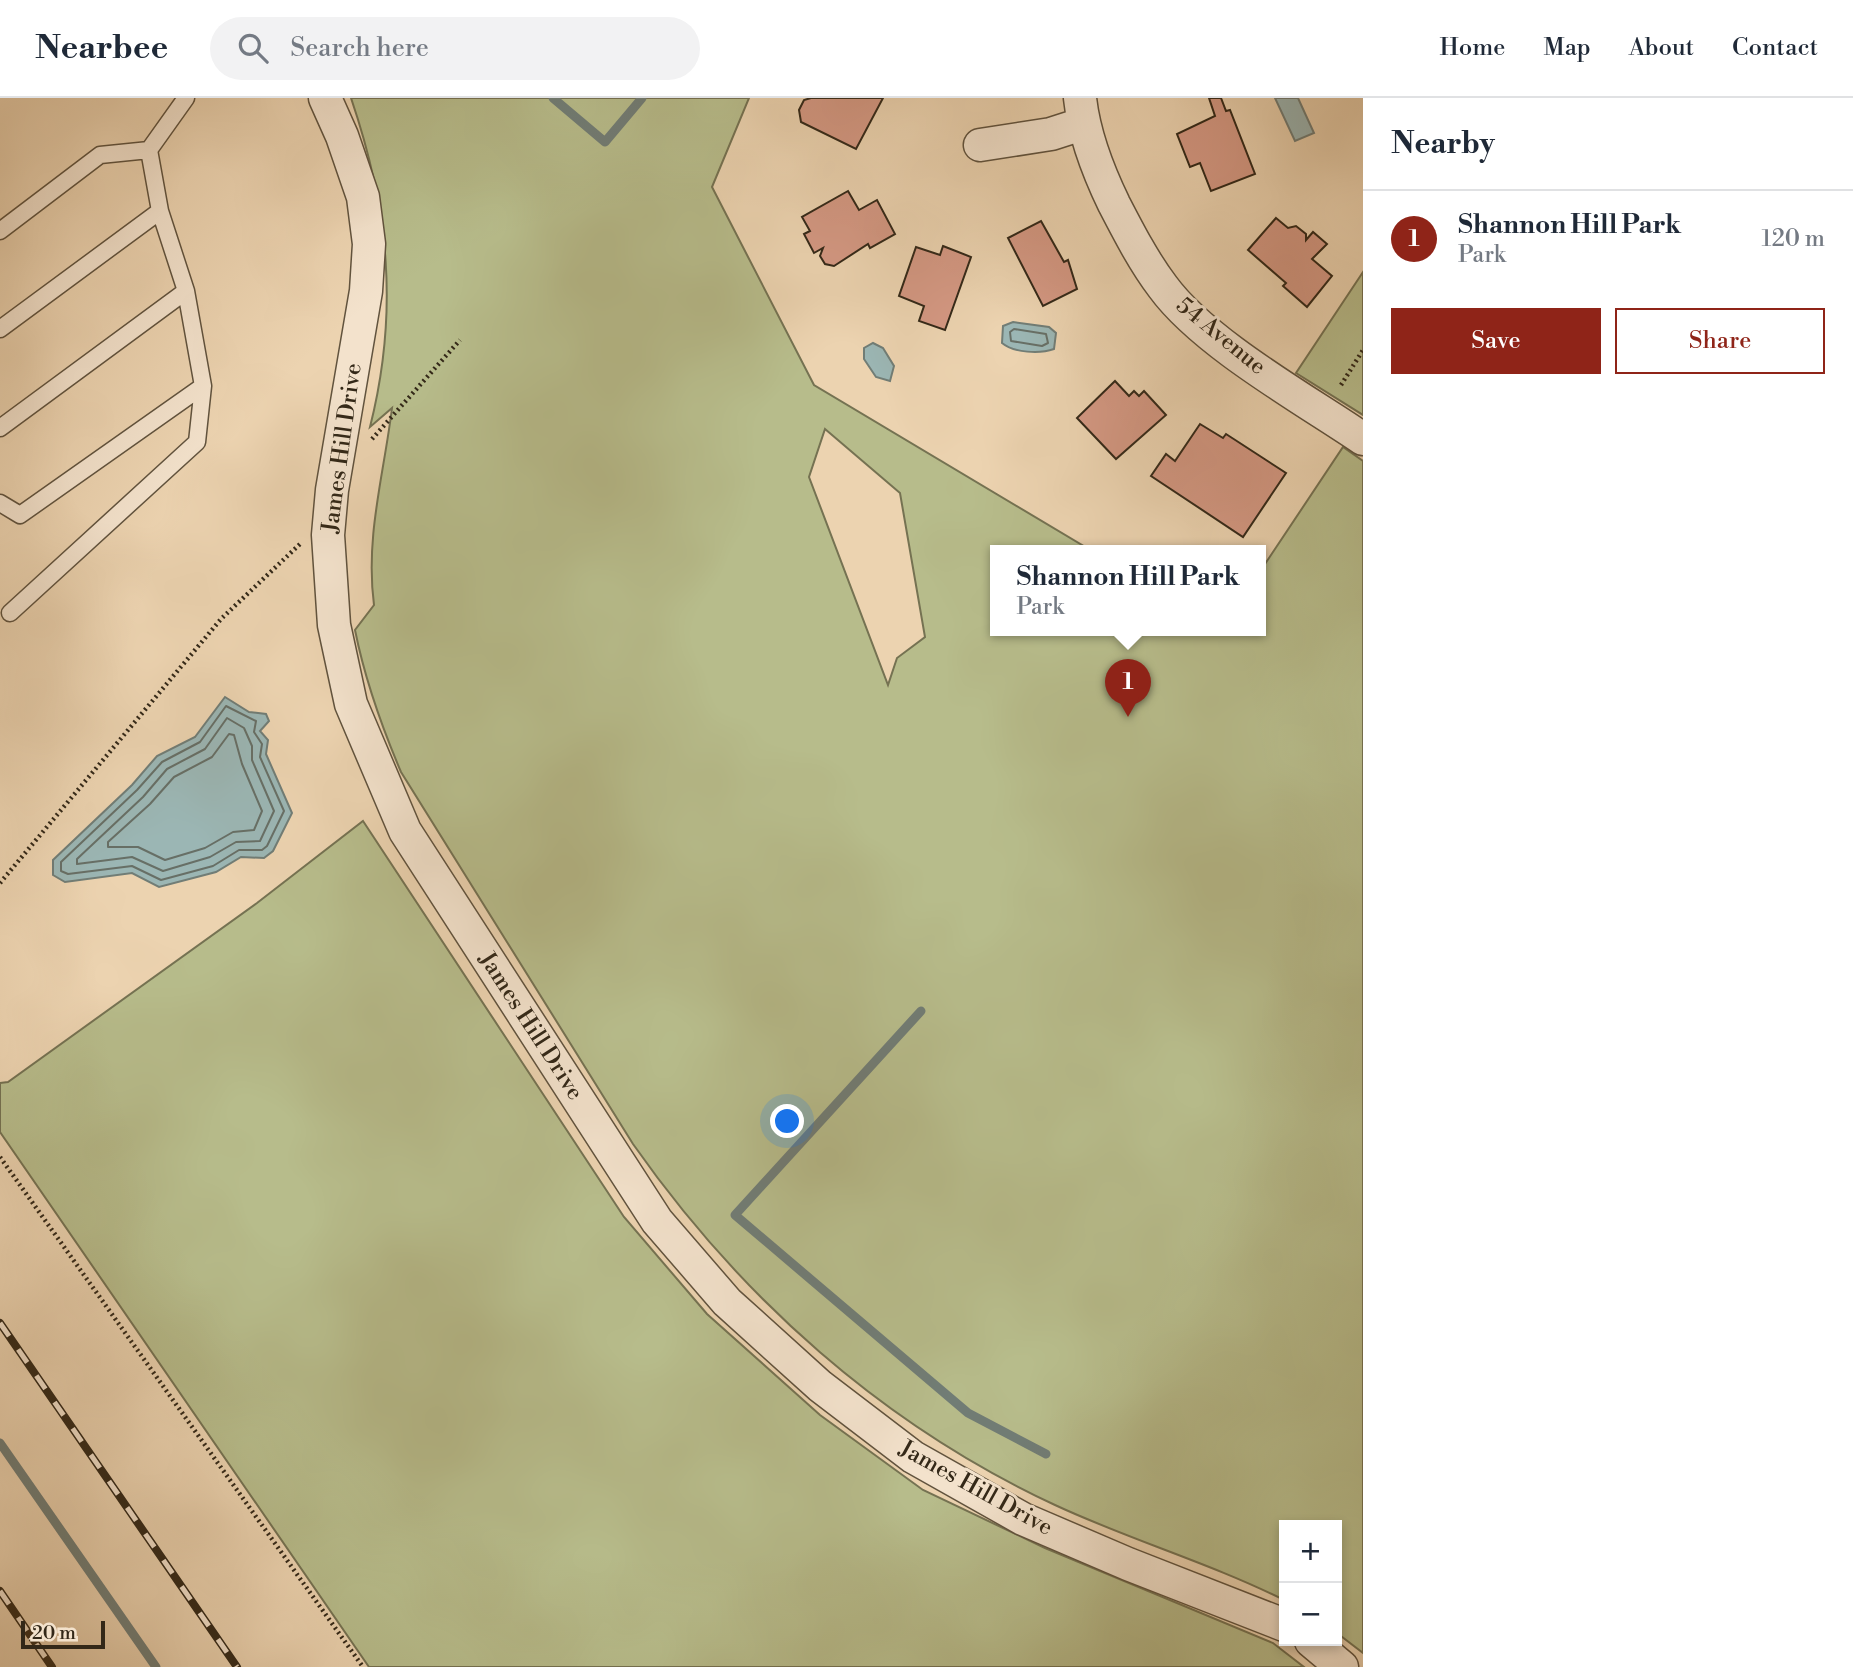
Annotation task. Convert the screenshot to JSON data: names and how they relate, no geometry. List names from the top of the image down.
{
  "streets": {
    "street": ["54 Avenue", "James Hill Drive"]
  },
  "scale_bar": "20 m",
  "page": {
    "header": "Nearbee",
    "search": "Search here",
    "nav": [
      "Home",
      "Map",
      "About",
      "Contact"
    ],
    "heading": "Nearby",
    "list": [
      {
        "mark": "1",
        "name": "Shannon Hill Park",
        "note": "Park",
        "value": "120 m"
      }
    ],
    "buttons": ["Save", "Share"],
    "popup": ["Shannon Hill Park", "Park"],
    "pins": "1",
    "map_buttons": ["+", "−"],
    "scale": "20 m"
  }
}
